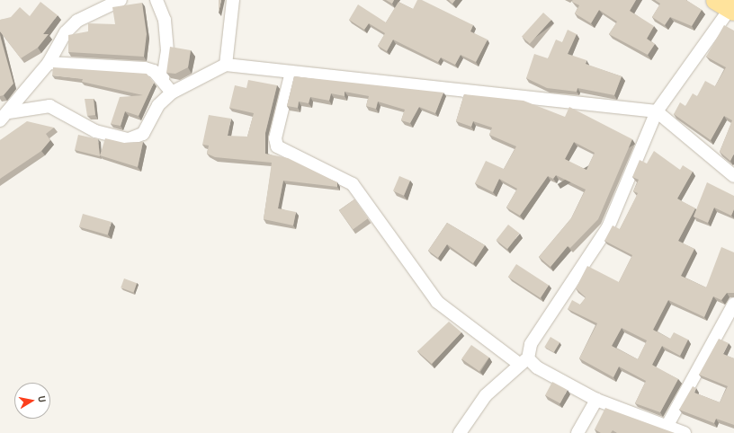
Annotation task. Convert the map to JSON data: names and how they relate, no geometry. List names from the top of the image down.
{
  "north": "right"
}
